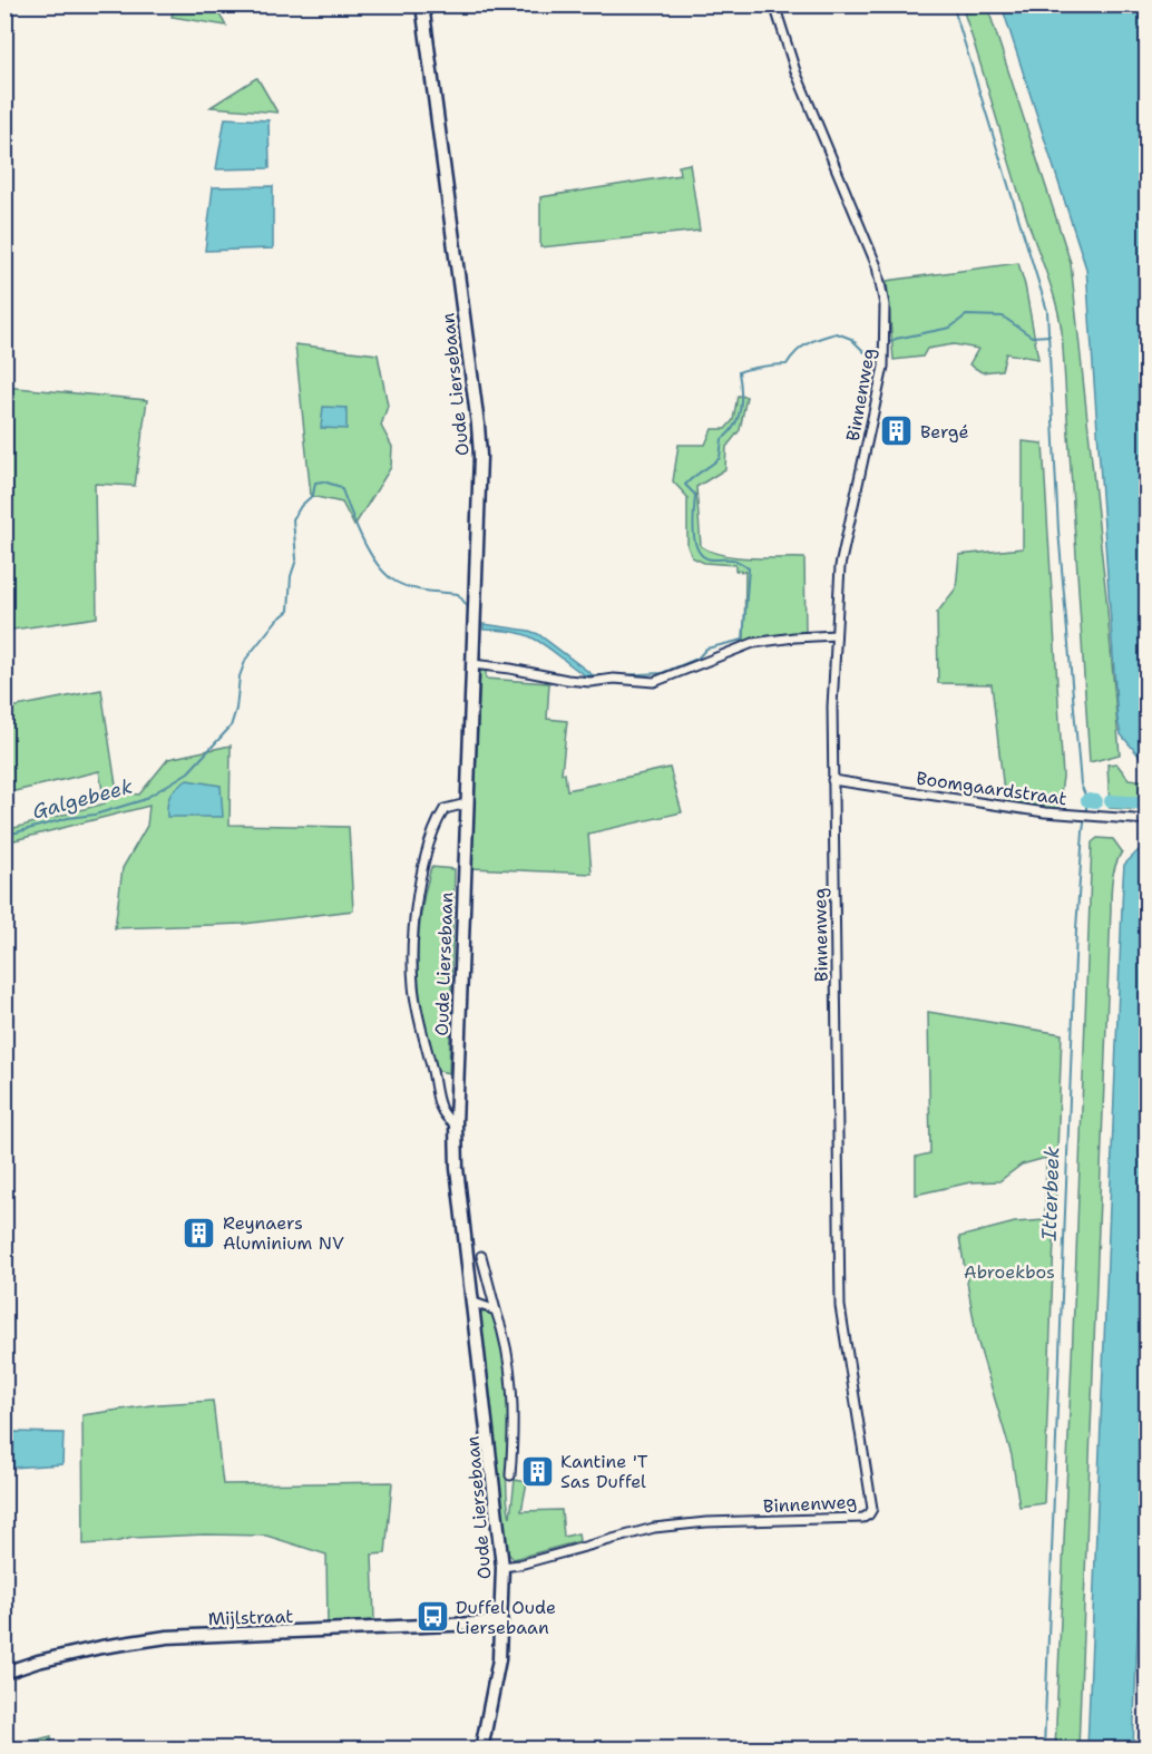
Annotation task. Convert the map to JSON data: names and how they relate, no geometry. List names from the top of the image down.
{
  "streets": {
    "main road": ["Oude Liersebaan", "Mijlstraat"],
    "street": ["Binnenweg", "Boomgaardstraat"]
  },
  "crossings": [
    ["Oude Liersebaan", "Binnenweg"],
    ["Oude Liersebaan", "Mijlstraat"],
    ["Binnenweg", "Boomgaardstraat"]
  ],
  "water": ["Galgebeek", "Itterbeek"],
  "parks": ["Abroekbos"],
  "places": {
    "building": ["Bergé", "Reynaers Aluminium NV", "Kantine 'T Sas Duffel"],
    "bus stop": ["Duffel Oude Liersebaan"]
  }
}
